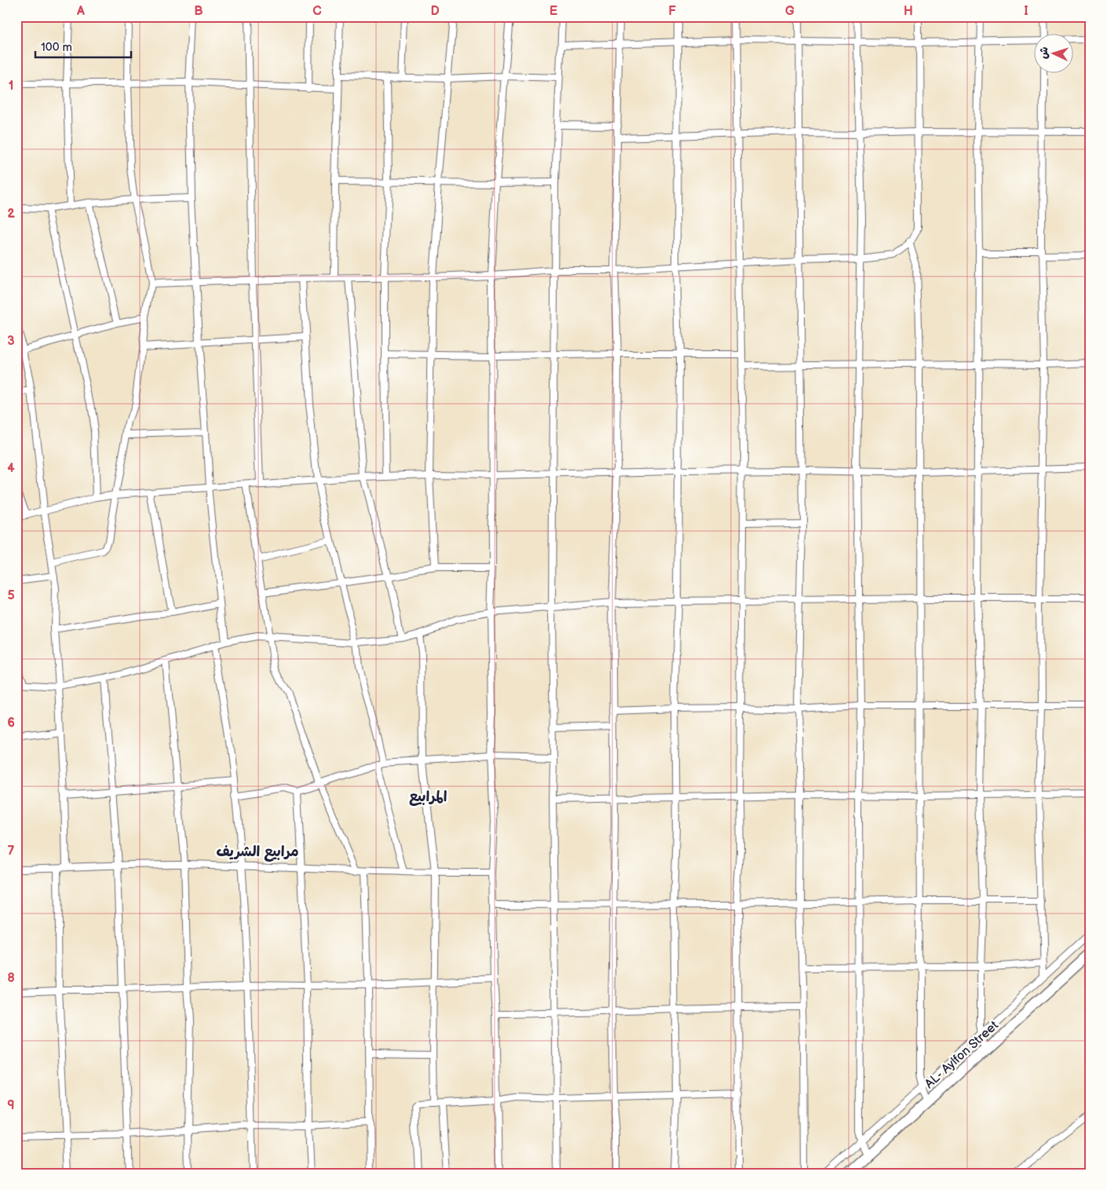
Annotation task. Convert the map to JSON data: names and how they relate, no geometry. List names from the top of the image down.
{
  "streets": {
    "highway": ["AL- Aylfon Street"]
  },
  "districts": ["المرابيع", "مرابيع الشريف"],
  "scale_bar": "100 m",
  "north": "left",
  "grid": {
    "columns": [
      "A",
      "B",
      "C",
      "D",
      "E",
      "F",
      "G",
      "H",
      "I"
    ],
    "rows": [
      "1",
      "2",
      "3",
      "4",
      "5",
      "6",
      "7",
      "8",
      "9"
    ]
  }
}
